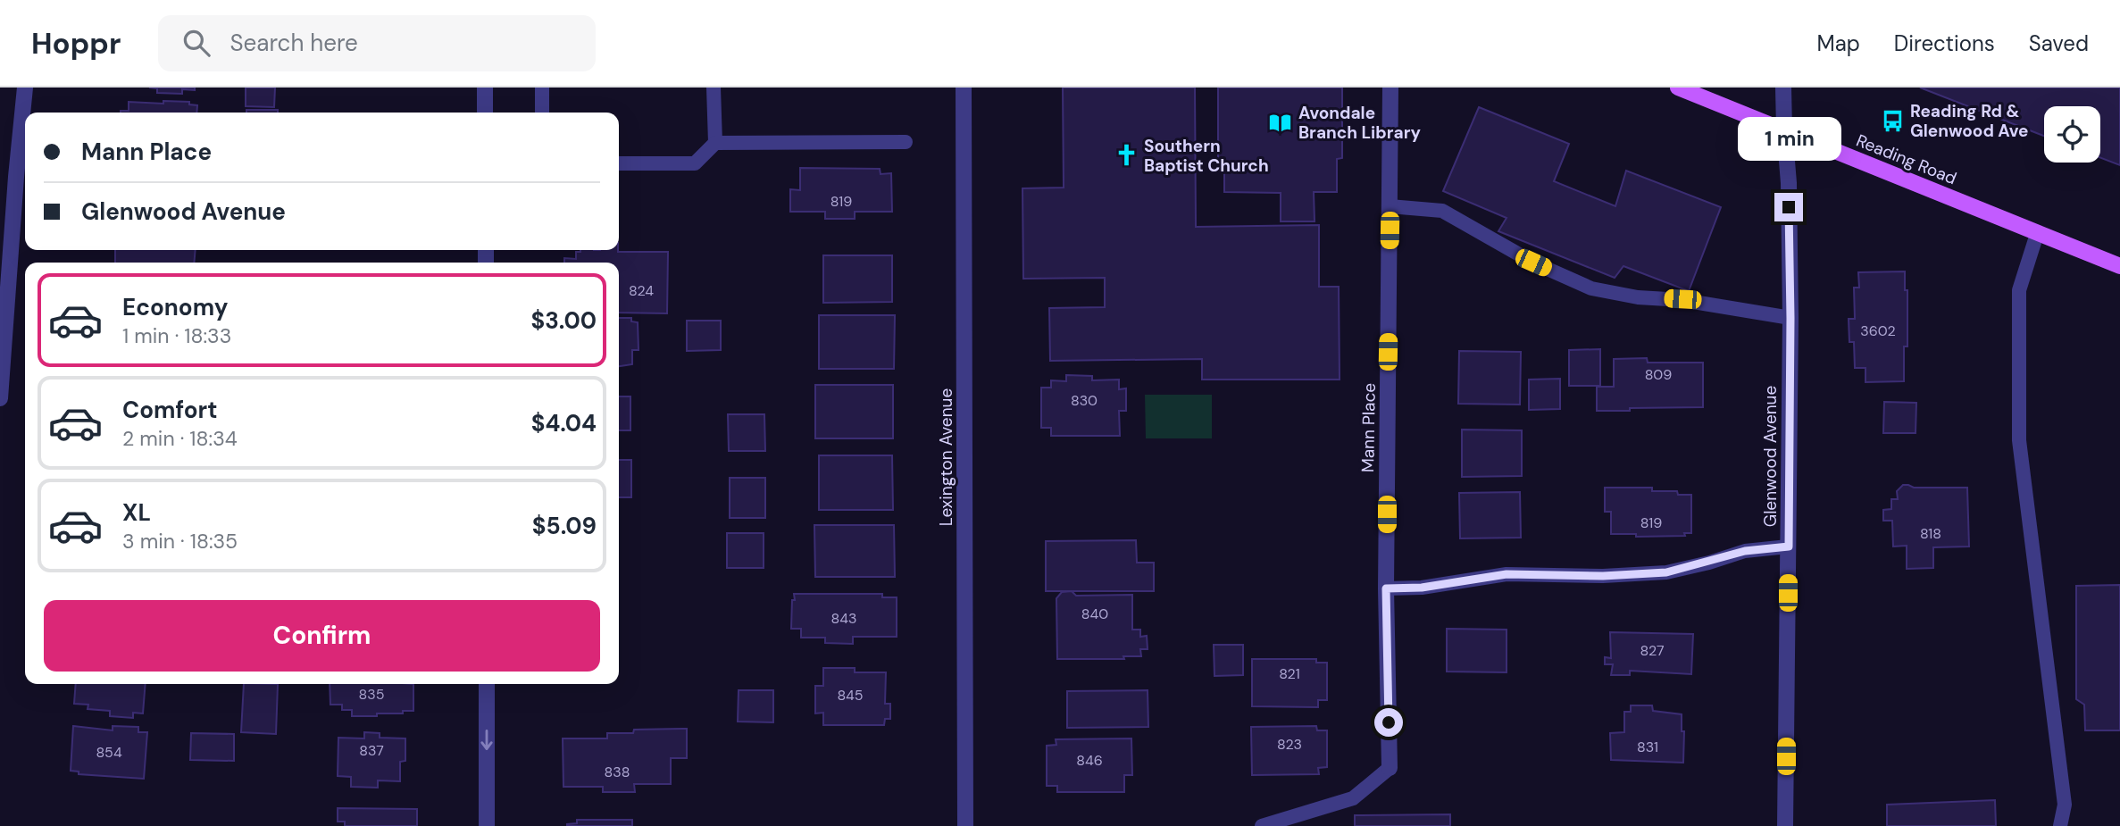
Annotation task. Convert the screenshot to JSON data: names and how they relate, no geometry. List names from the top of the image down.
{
  "streets": {
    "main road": ["Reading Road"],
    "street": ["Mann Place", "Glenwood Avenue", "Lexington Avenue"]
  },
  "crossings": [
    ["Reading Road", "Glenwood Avenue"]
  ],
  "places": {
    "bus stop": ["Reading Rd & Glenwood Ave"],
    "library": ["Avondale Branch Library"],
    "church": ["Southern Baptist Church"]
  },
  "house_numbers": [
    "819",
    "824",
    "3602",
    "809",
    "830",
    "819",
    "818",
    "840",
    "843",
    "827",
    "821",
    "835",
    "845",
    "823",
    "831",
    "837",
    "854",
    "846",
    "838"
  ],
  "page": {
    "header": "Hoppr",
    "search": "Search here",
    "nav": ["Map", "Directions", "Saved"],
    "banner": ["Mann Place", "Glenwood Avenue"],
    "bubble": "1 min",
    "list": [
      {
        "name": "Economy",
        "note": "1 min · 18:33",
        "value": "$3.00"
      },
      {
        "name": "Comfort",
        "note": "2 min · 18:34",
        "value": "$4.04"
      },
      {
        "name": "XL",
        "note": "3 min · 18:35",
        "value": "$5.09"
      }
    ],
    "buttons": "Confirm"
  }
}
